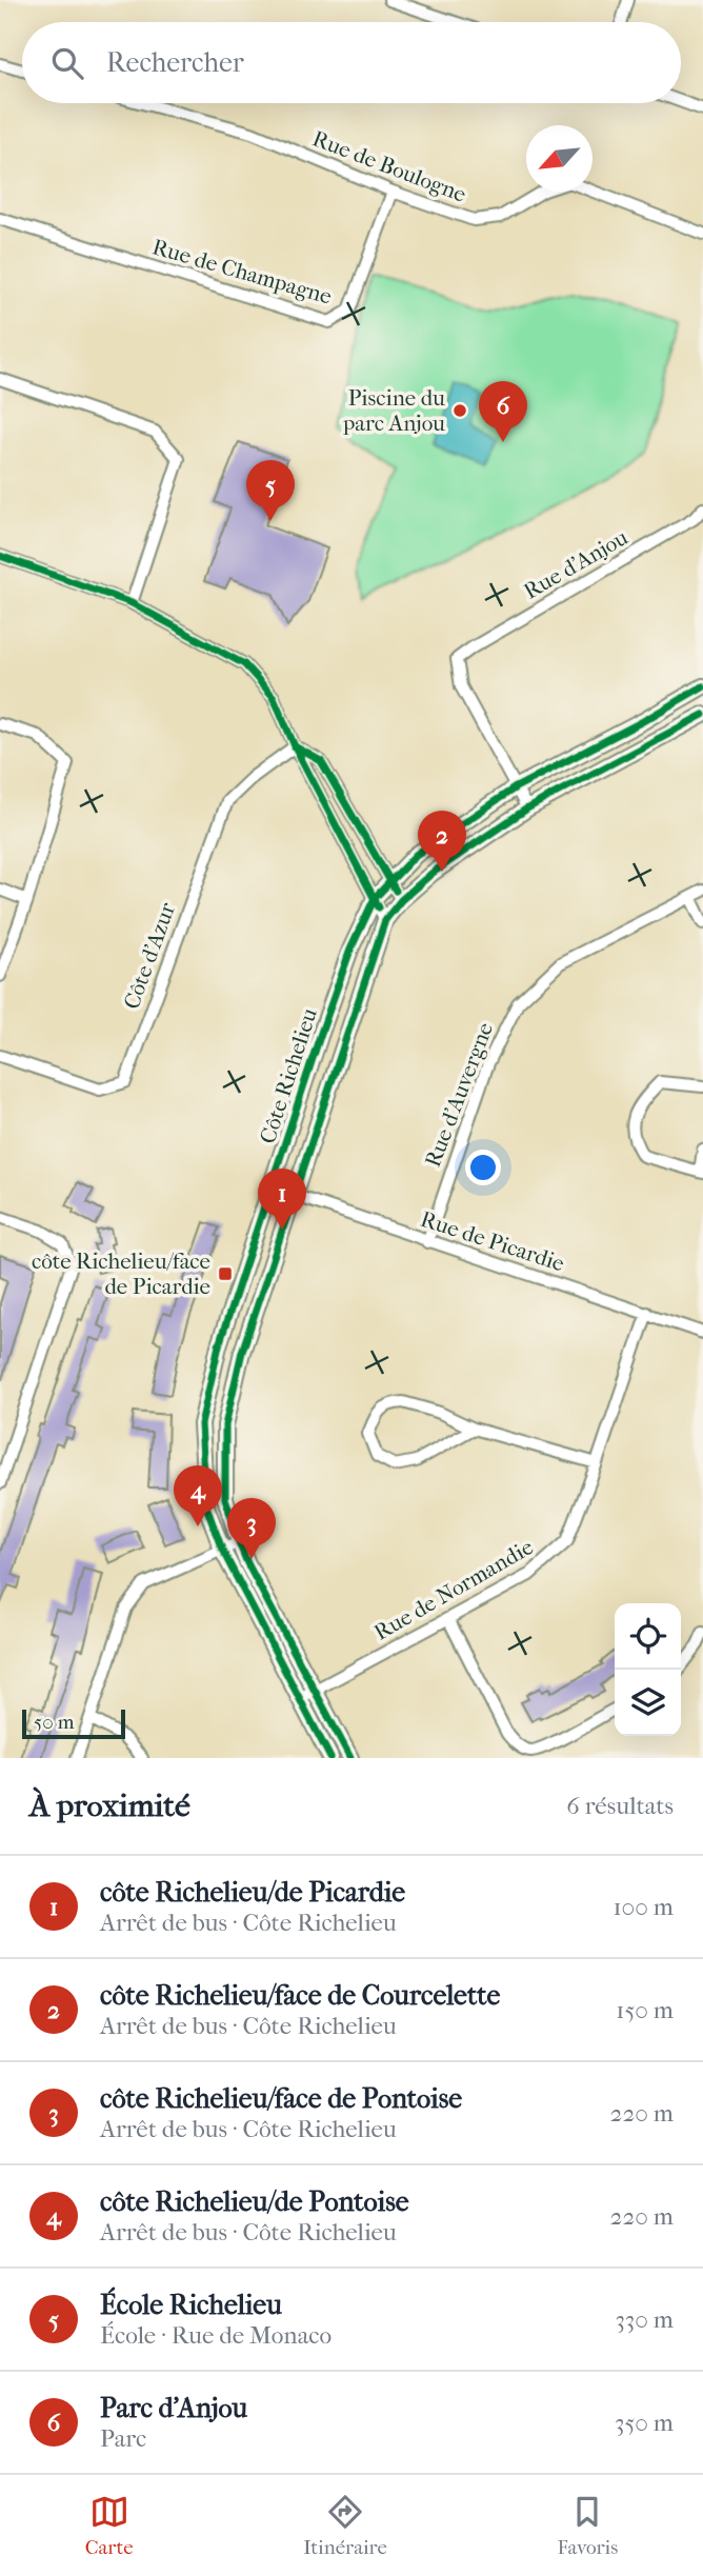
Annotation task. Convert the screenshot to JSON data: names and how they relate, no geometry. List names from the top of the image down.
{
  "streets": {
    "street": [
      "Rue de Boulogne",
      "Rue de Champagne",
      "Rue d'Anjou",
      "Côte d'Azur",
      "Côte Richelieu",
      "Rue d'Auvergne",
      "Rue de Picardie",
      "Rue de Normandie"
    ]
  },
  "crossings": [
    ["Rue de Boulogne", "Rue de Champagne"],
    ["Rue d'Anjou", "Côte Richelieu"],
    ["Côte Richelieu", "Rue de Picardie"],
    ["Côte Richelieu", "Rue de Normandie"],
    ["Rue d'Auvergne", "Rue de Picardie"],
    ["Rue de Picardie", "Rue de Normandie"]
  ],
  "places": {
    "other": ["Piscine du parc Anjou"],
    "transit": ["côte Richelieu/face de Picardie"]
  },
  "scale_bar": "50 m",
  "north": "bottom left",
  "page": {
    "search": "Rechercher",
    "pins": [
      "6",
      "5",
      "2",
      "1",
      "4",
      "3"
    ],
    "scale": "50 m",
    "heading": ["À proximité", "6 résultats"],
    "list": [
      {
        "mark": "1",
        "name": "côte Richelieu/de Picardie",
        "note": "Arrêt de bus · Côte Richelieu",
        "value": "100 m"
      },
      {
        "mark": "2",
        "name": "côte Richelieu/face de Courcelette",
        "note": "Arrêt de bus · Côte Richelieu",
        "value": "150 m"
      },
      {
        "mark": "3",
        "name": "côte Richelieu/face de Pontoise",
        "note": "Arrêt de bus · Côte Richelieu",
        "value": "220 m"
      },
      {
        "mark": "4",
        "name": "côte Richelieu/de Pontoise",
        "note": "Arrêt de bus · Côte Richelieu",
        "value": "220 m"
      },
      {
        "mark": "5",
        "name": "École Richelieu",
        "note": "École · Rue de Monaco",
        "value": "330 m"
      },
      {
        "mark": "6",
        "name": "Parc d'Anjou",
        "note": "Parc",
        "value": "350 m"
      }
    ],
    "nav": ["Carte", "Itinéraire", "Favoris"]
  }
}
